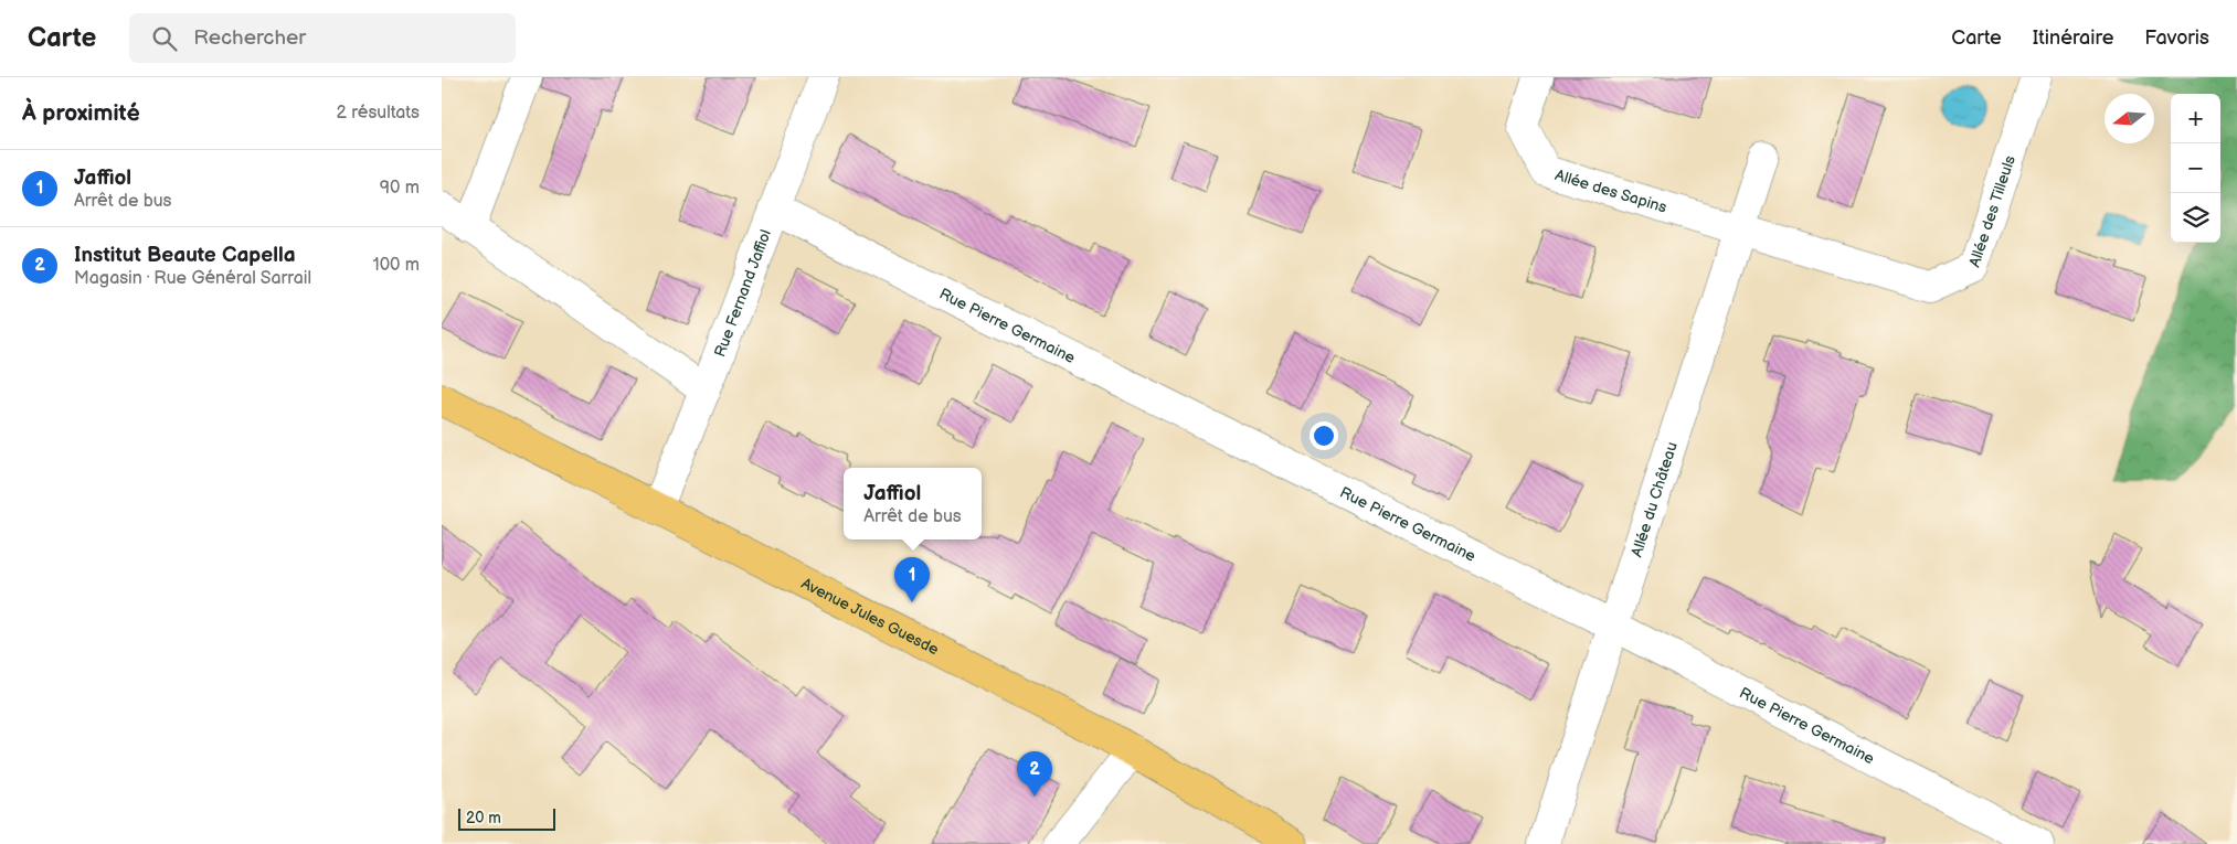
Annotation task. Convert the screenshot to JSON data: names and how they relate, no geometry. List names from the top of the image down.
{
  "streets": {
    "main road": ["Avenue Jules Guesde"],
    "street": [
      "Allée des Sapins",
      "Allée des Tilleuls",
      "Rue Fernand Jaffiol",
      "Rue Pierre Germaine",
      "Allée du Château"
    ]
  },
  "crossings": [
    ["Allée des Sapins", "Allée des Tilleuls"],
    ["Allée des Sapins", "Allée du Château"],
    ["Allée des Tilleuls", "Allée du Château"],
    ["Rue Fernand Jaffiol", "Rue Pierre Germaine"],
    ["Rue Fernand Jaffiol", "Avenue Jules Guesde"],
    ["Rue Pierre Germaine", "Allée du Château"]
  ],
  "scale_bar": "20 m",
  "north": "left",
  "page": {
    "header": "Carte",
    "search": "Rechercher",
    "nav": ["Carte", "Itinéraire", "Favoris"],
    "heading": ["À proximité", "2 résultats"],
    "map_buttons": ["+", "−"],
    "list": [
      {
        "mark": "1",
        "name": "Jaffiol",
        "note": "Arrêt de bus",
        "value": "90 m"
      },
      {
        "mark": "2",
        "name": "Institut Beaute Capella",
        "note": "Magasin · Rue Général Sarrail",
        "value": "100 m"
      }
    ],
    "popup": ["Jaffiol", "Arrêt de bus"],
    "pins": ["1", "2"],
    "scale": "20 m"
  }
}
